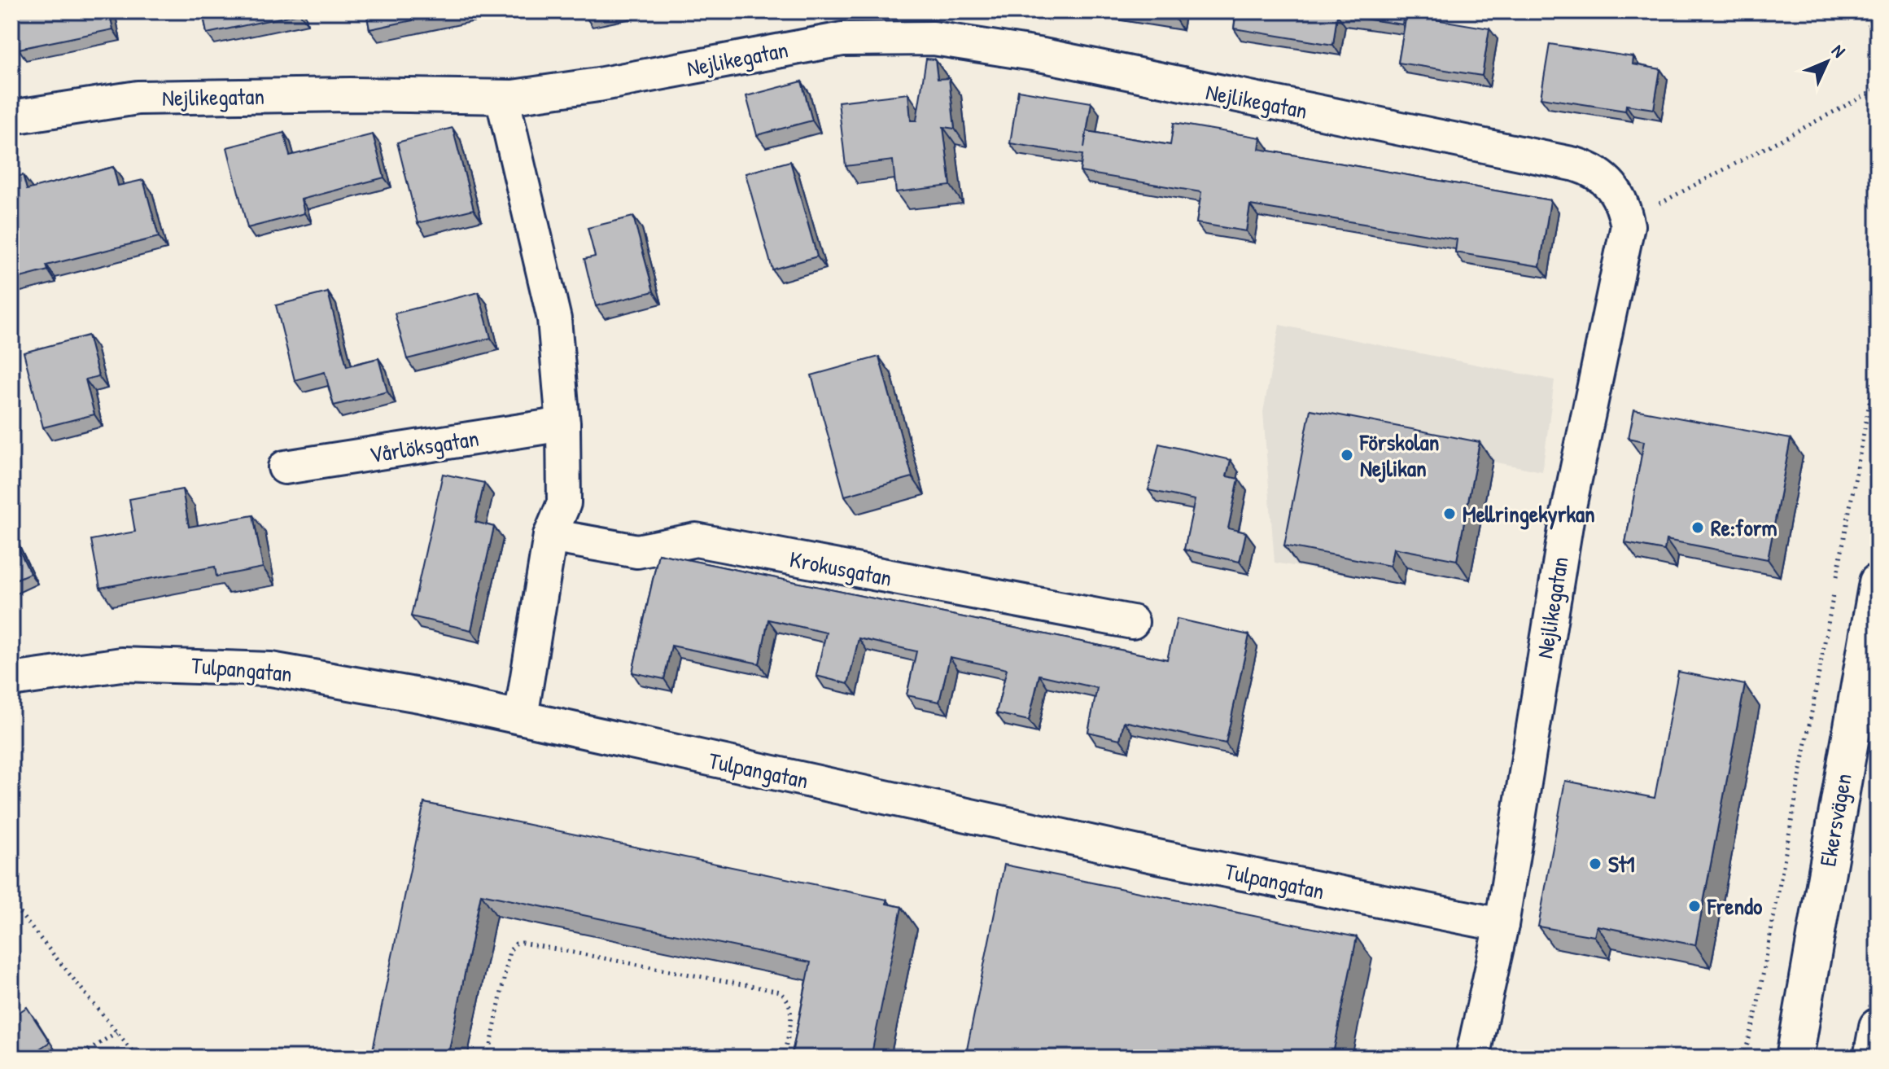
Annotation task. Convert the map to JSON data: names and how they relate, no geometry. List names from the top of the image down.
{
  "streets": {
    "main road": ["Ekersvägen"],
    "street": [
      "Nejlikegatan",
      "Vårlöksgatan",
      "Krokusgatan",
      "Tulpangatan"
    ]
  },
  "crossings": [
    ["Nejlikegatan", "Tulpangatan"]
  ],
  "places": [
    "Förskolan Nejlikan",
    "Mellringekyrkan",
    "Re:form",
    "St1",
    "Frendo"
  ],
  "north": "top right"
}
